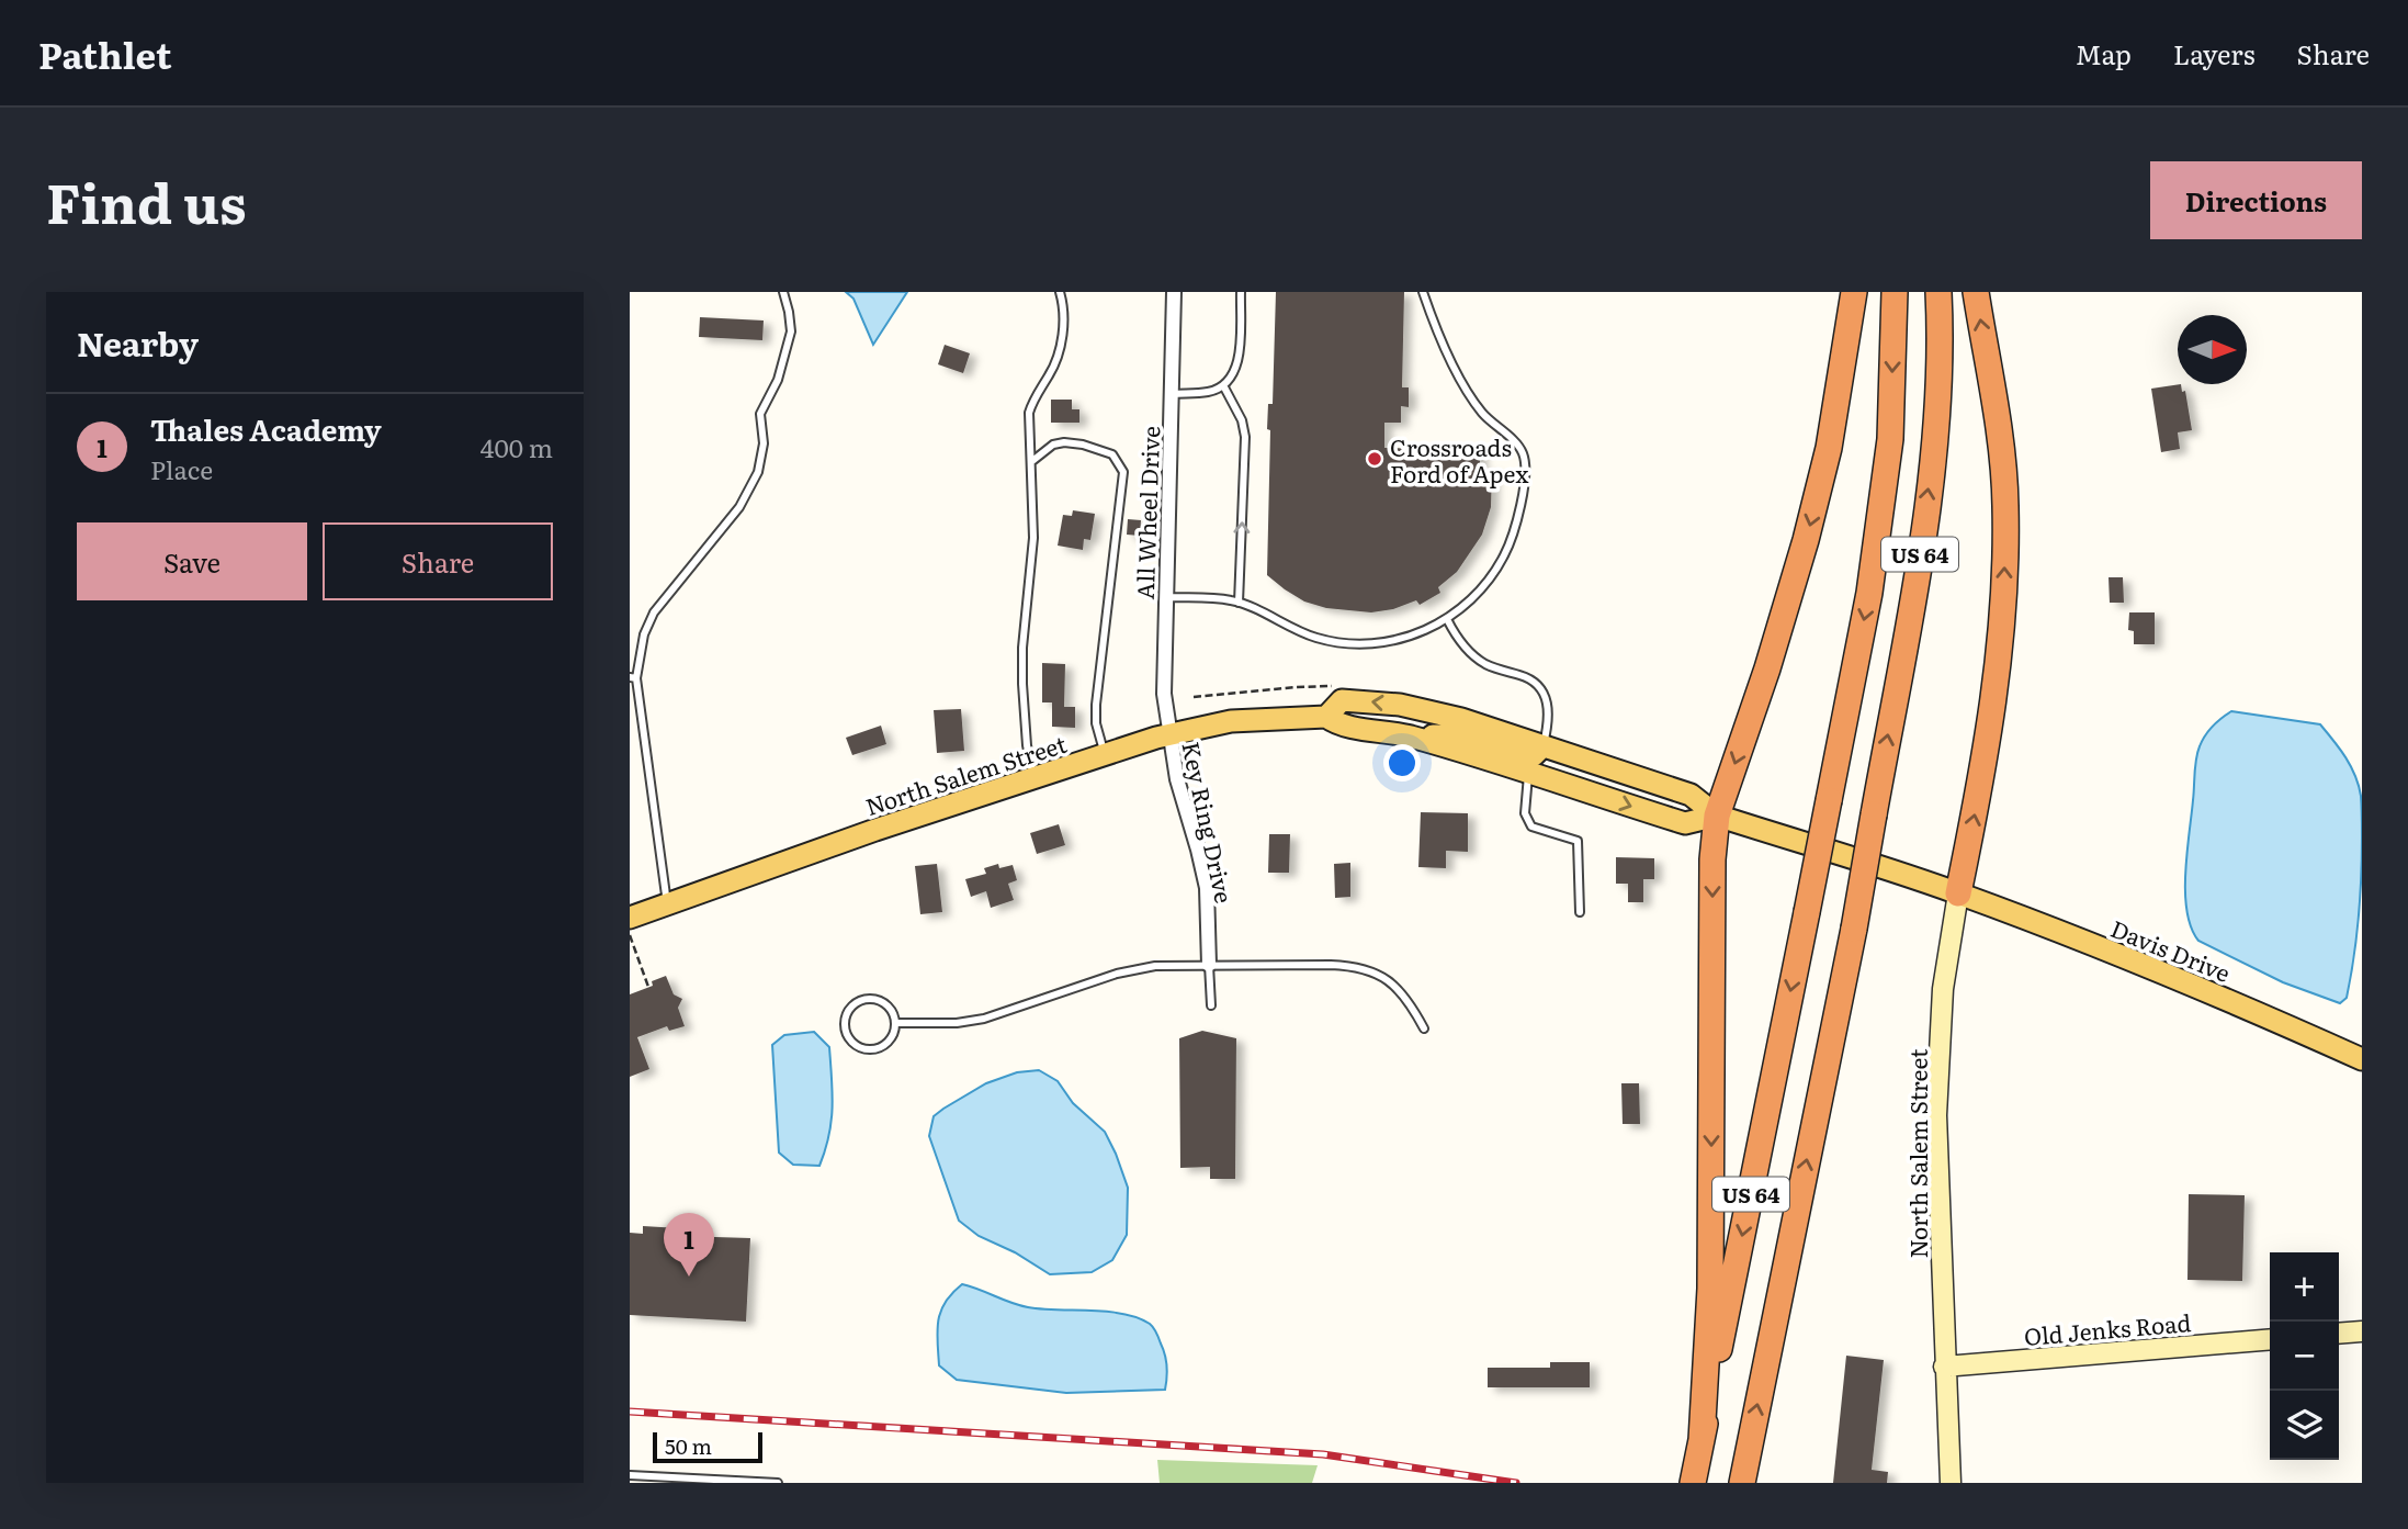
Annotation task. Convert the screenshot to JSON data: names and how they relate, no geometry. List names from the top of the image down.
{
  "streets": {
    "highway": ["US 64"],
    "main road": ["North Salem Street", "Davis Drive", "Old Jenks Road"],
    "street": ["All Wheel Drive", "Key Ring Drive"]
  },
  "crossings": [
    ["All Wheel Drive", "North Salem Street"],
    ["All Wheel Drive", "Key Ring Drive"],
    ["North Salem Street", "Key Ring Drive"],
    ["North Salem Street", "Davis Drive"],
    ["North Salem Street", "Old Jenks Road"]
  ],
  "places": ["Crossroads Ford of Apex"],
  "scale_bar": "50 m",
  "north": "right",
  "page": {
    "header": "Pathlet",
    "nav": ["Map", "Layers", "Share"],
    "title": "Find us",
    "buttons": [
      "Directions",
      ["Save", "Share"]
    ],
    "heading": "Nearby",
    "list": [
      {
        "mark": "1",
        "name": "Thales Academy",
        "note": "Place",
        "value": "400 m"
      }
    ],
    "pins": "1",
    "map_buttons": ["+", "−"],
    "scale": "50 m"
  }
}
